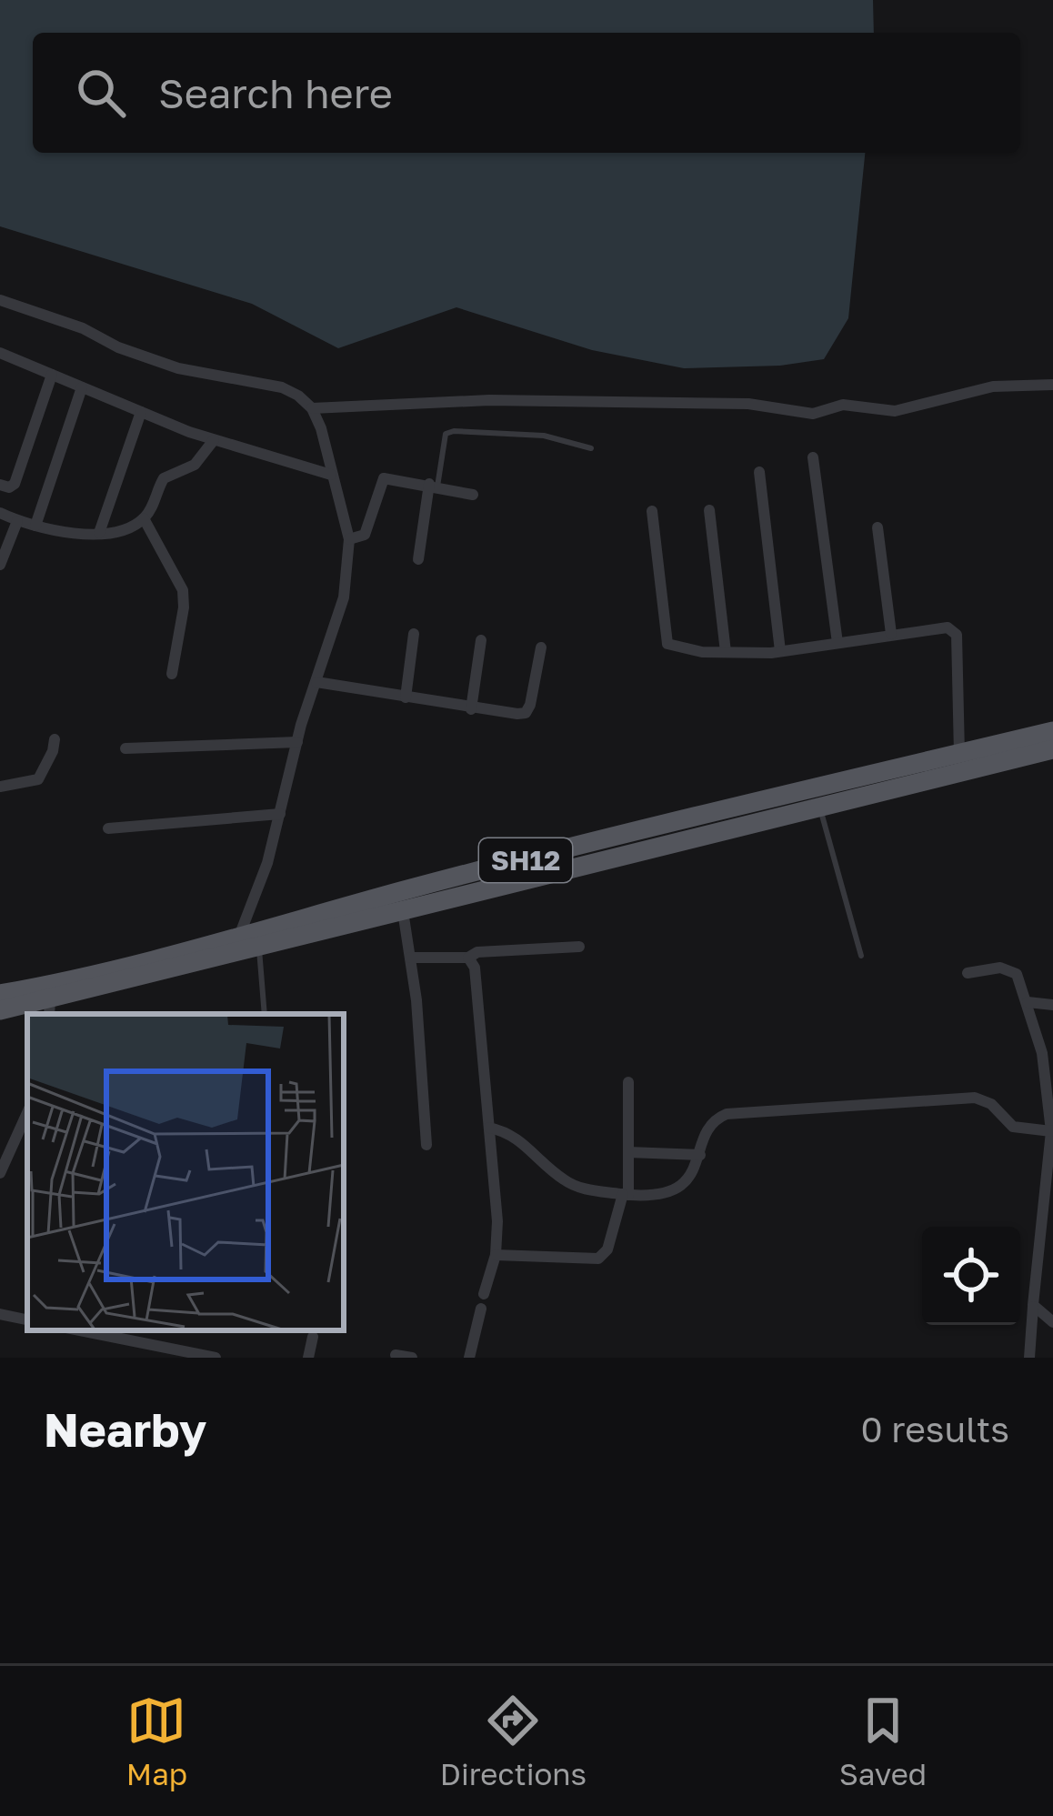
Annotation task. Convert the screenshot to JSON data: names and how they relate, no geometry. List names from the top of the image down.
{
  "streets": {
    "main road": ["SH12"]
  },
  "page": {
    "search": "Search here",
    "heading": ["Nearby", "0 results"],
    "nav": ["Map", "Directions", "Saved"]
  }
}
